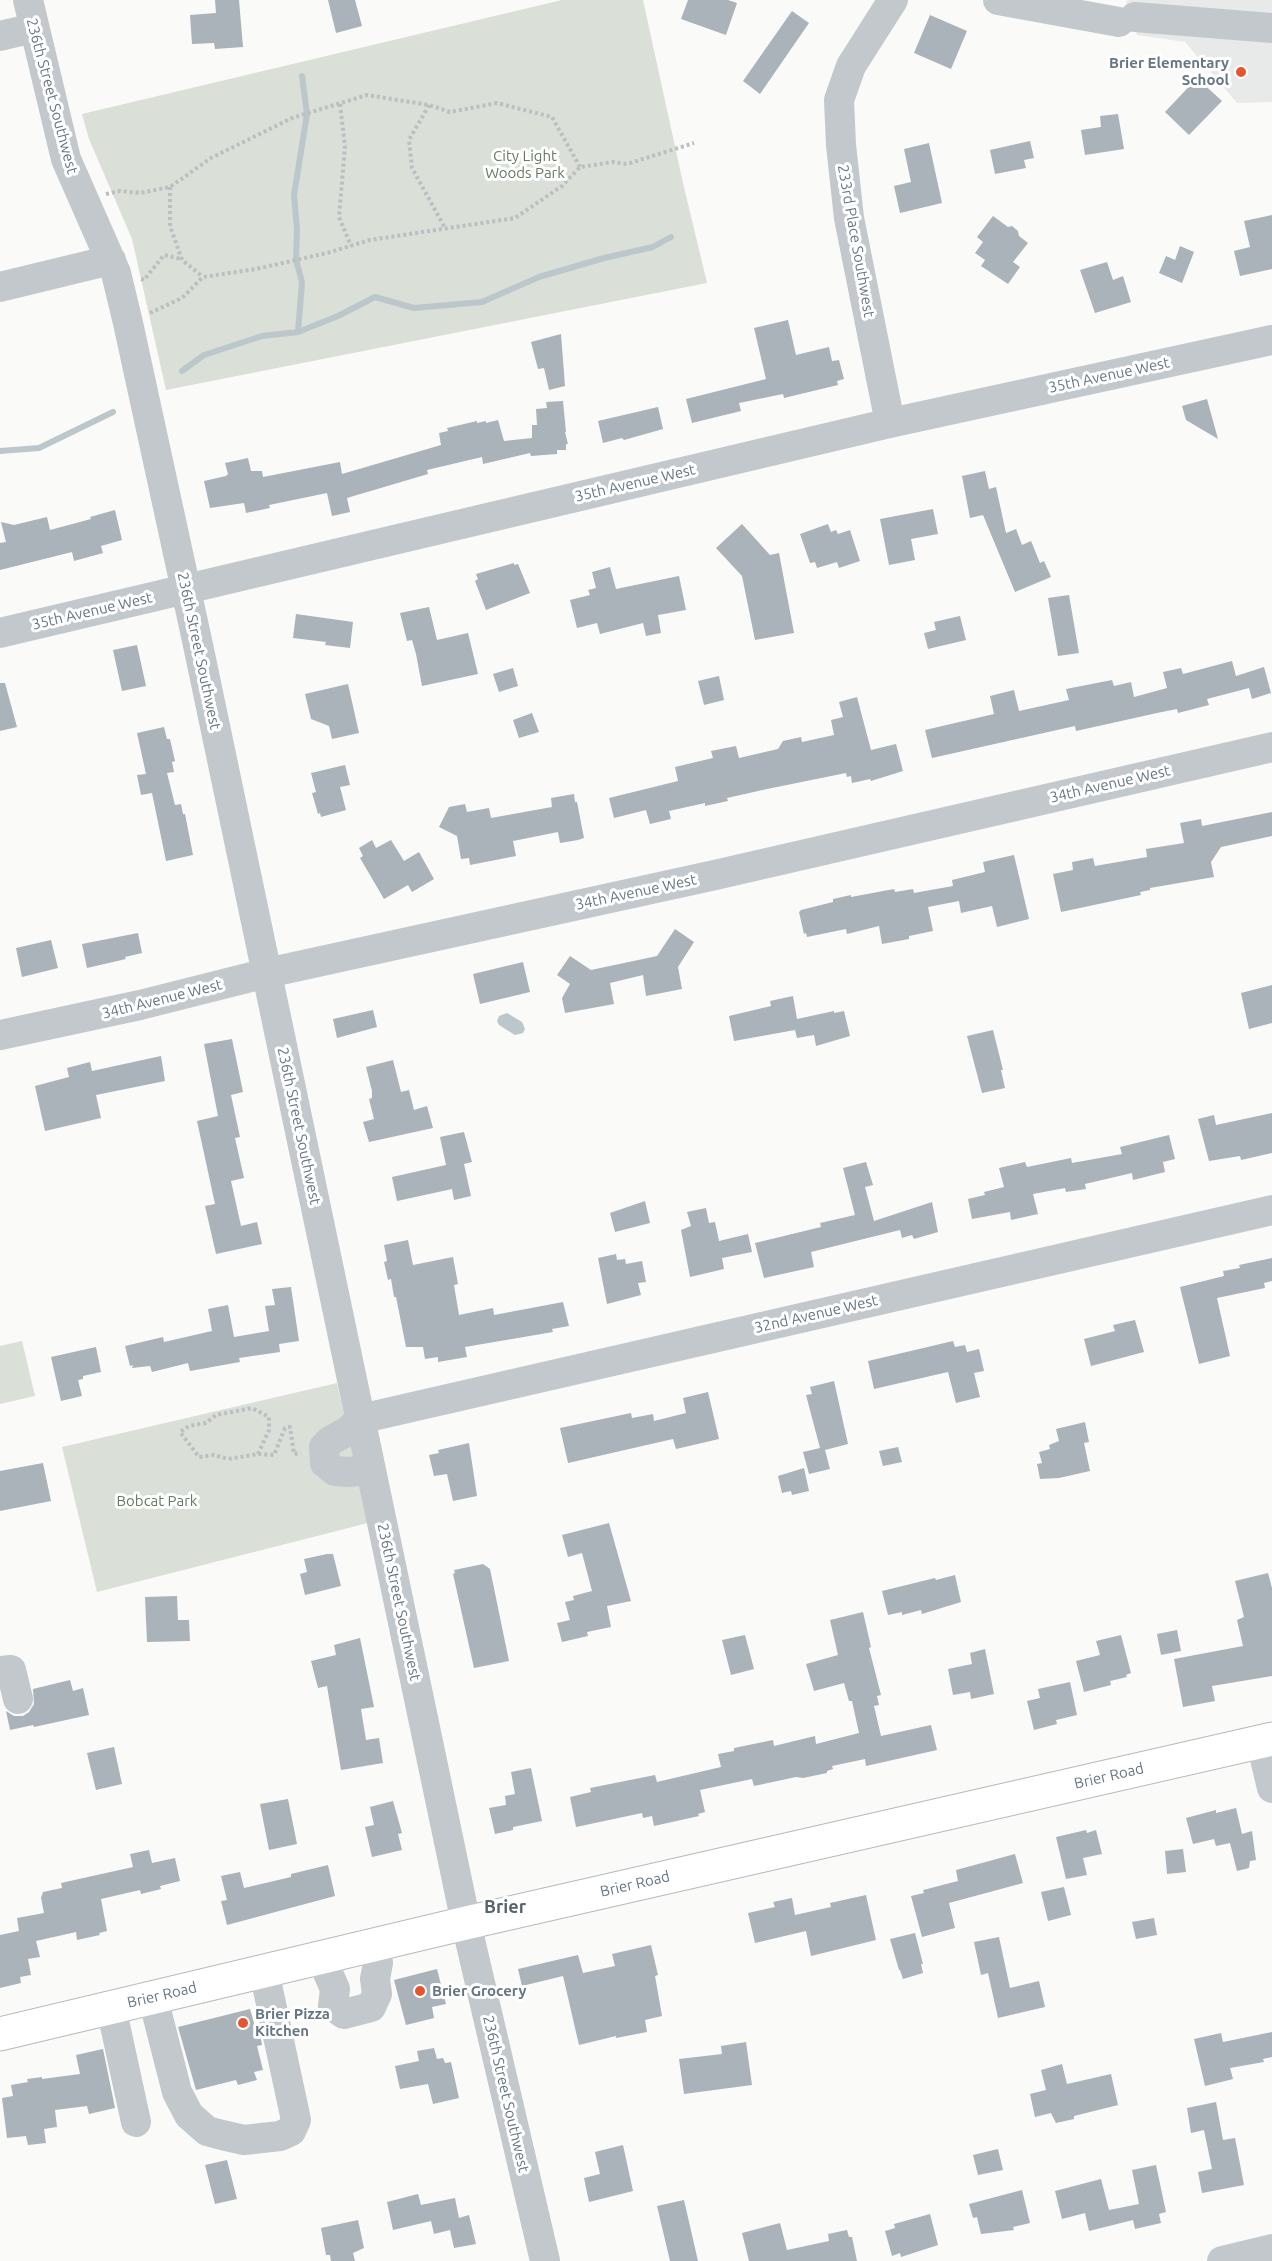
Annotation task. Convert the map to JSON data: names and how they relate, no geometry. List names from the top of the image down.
{
  "streets": {
    "main road": ["Brier Road"],
    "street": [
      "236th Street Southwest",
      "233rd Place Southwest",
      "35th Avenue West",
      "34th Avenue West",
      "32nd Avenue West"
    ]
  },
  "crossings": [
    ["236th Street Southwest", "35th Avenue West"],
    ["236th Street Southwest", "34th Avenue West"],
    ["236th Street Southwest", "32nd Avenue West"],
    ["236th Street Southwest", "Brier Road"],
    ["233rd Place Southwest", "35th Avenue West"]
  ],
  "districts": ["Brier"],
  "parks": ["City Light Woods Park", "Bobcat Park"],
  "places": ["Brier Elementary School", "Brier Grocery", "Brier Pizza Kitchen"]
}
